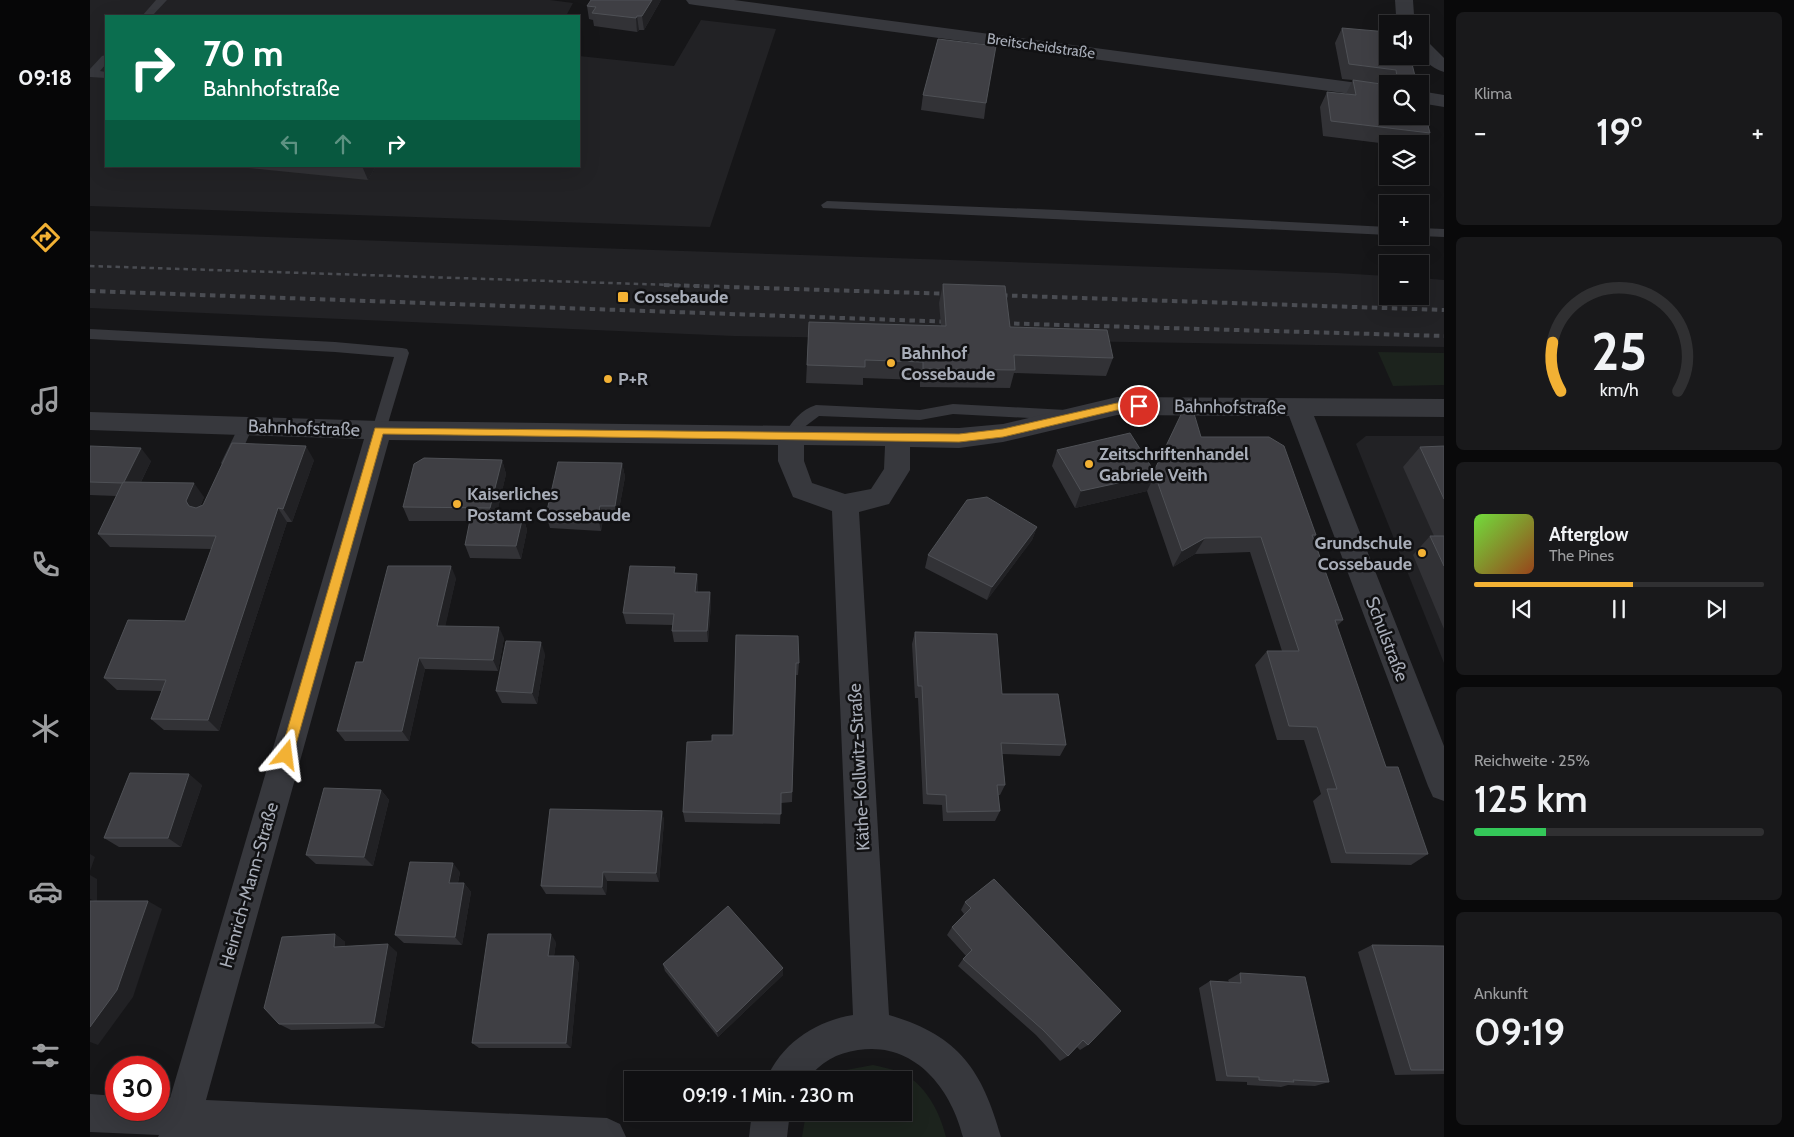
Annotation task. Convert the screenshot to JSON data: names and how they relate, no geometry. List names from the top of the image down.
{
  "streets": {
    "street": [
      "Breitscheidstraße",
      "Bahnhofstraße",
      "Schulstraße",
      "Käthe-Kollwitz-Straße",
      "Heinrich-Mann-Straße"
    ]
  },
  "crossings": [
    ["Bahnhofstraße", "Schulstraße"],
    ["Bahnhofstraße", "Heinrich-Mann-Straße"]
  ],
  "places": {
    "transit": ["Cossebaude"],
    "other": [
      "Bahnhof Cossebaude",
      "P+R",
      "Zeitschriftenhandel Gabriele Veith",
      "Kaiserliches Postamt Cossebaude",
      "Grundschule Cossebaude"
    ]
  },
  "page": {
    "tabs": "09:18",
    "tile": [
      "Klima",
      ["Reichweite · 25%", "125 km"],
      ["Ankunft", "09:19"]
    ],
    "map_buttons": ["+", "−"],
    "turn": ["70 m", "Bahnhofstraße"],
    "heat": ["−", "19°", "+"],
    "song": ["Afterglow", "The Pines"],
    "limit": "30",
    "trip": "09:19 · 1 Min. · 230 m",
    "gauge": ["25", "km/h"]
  }
}
